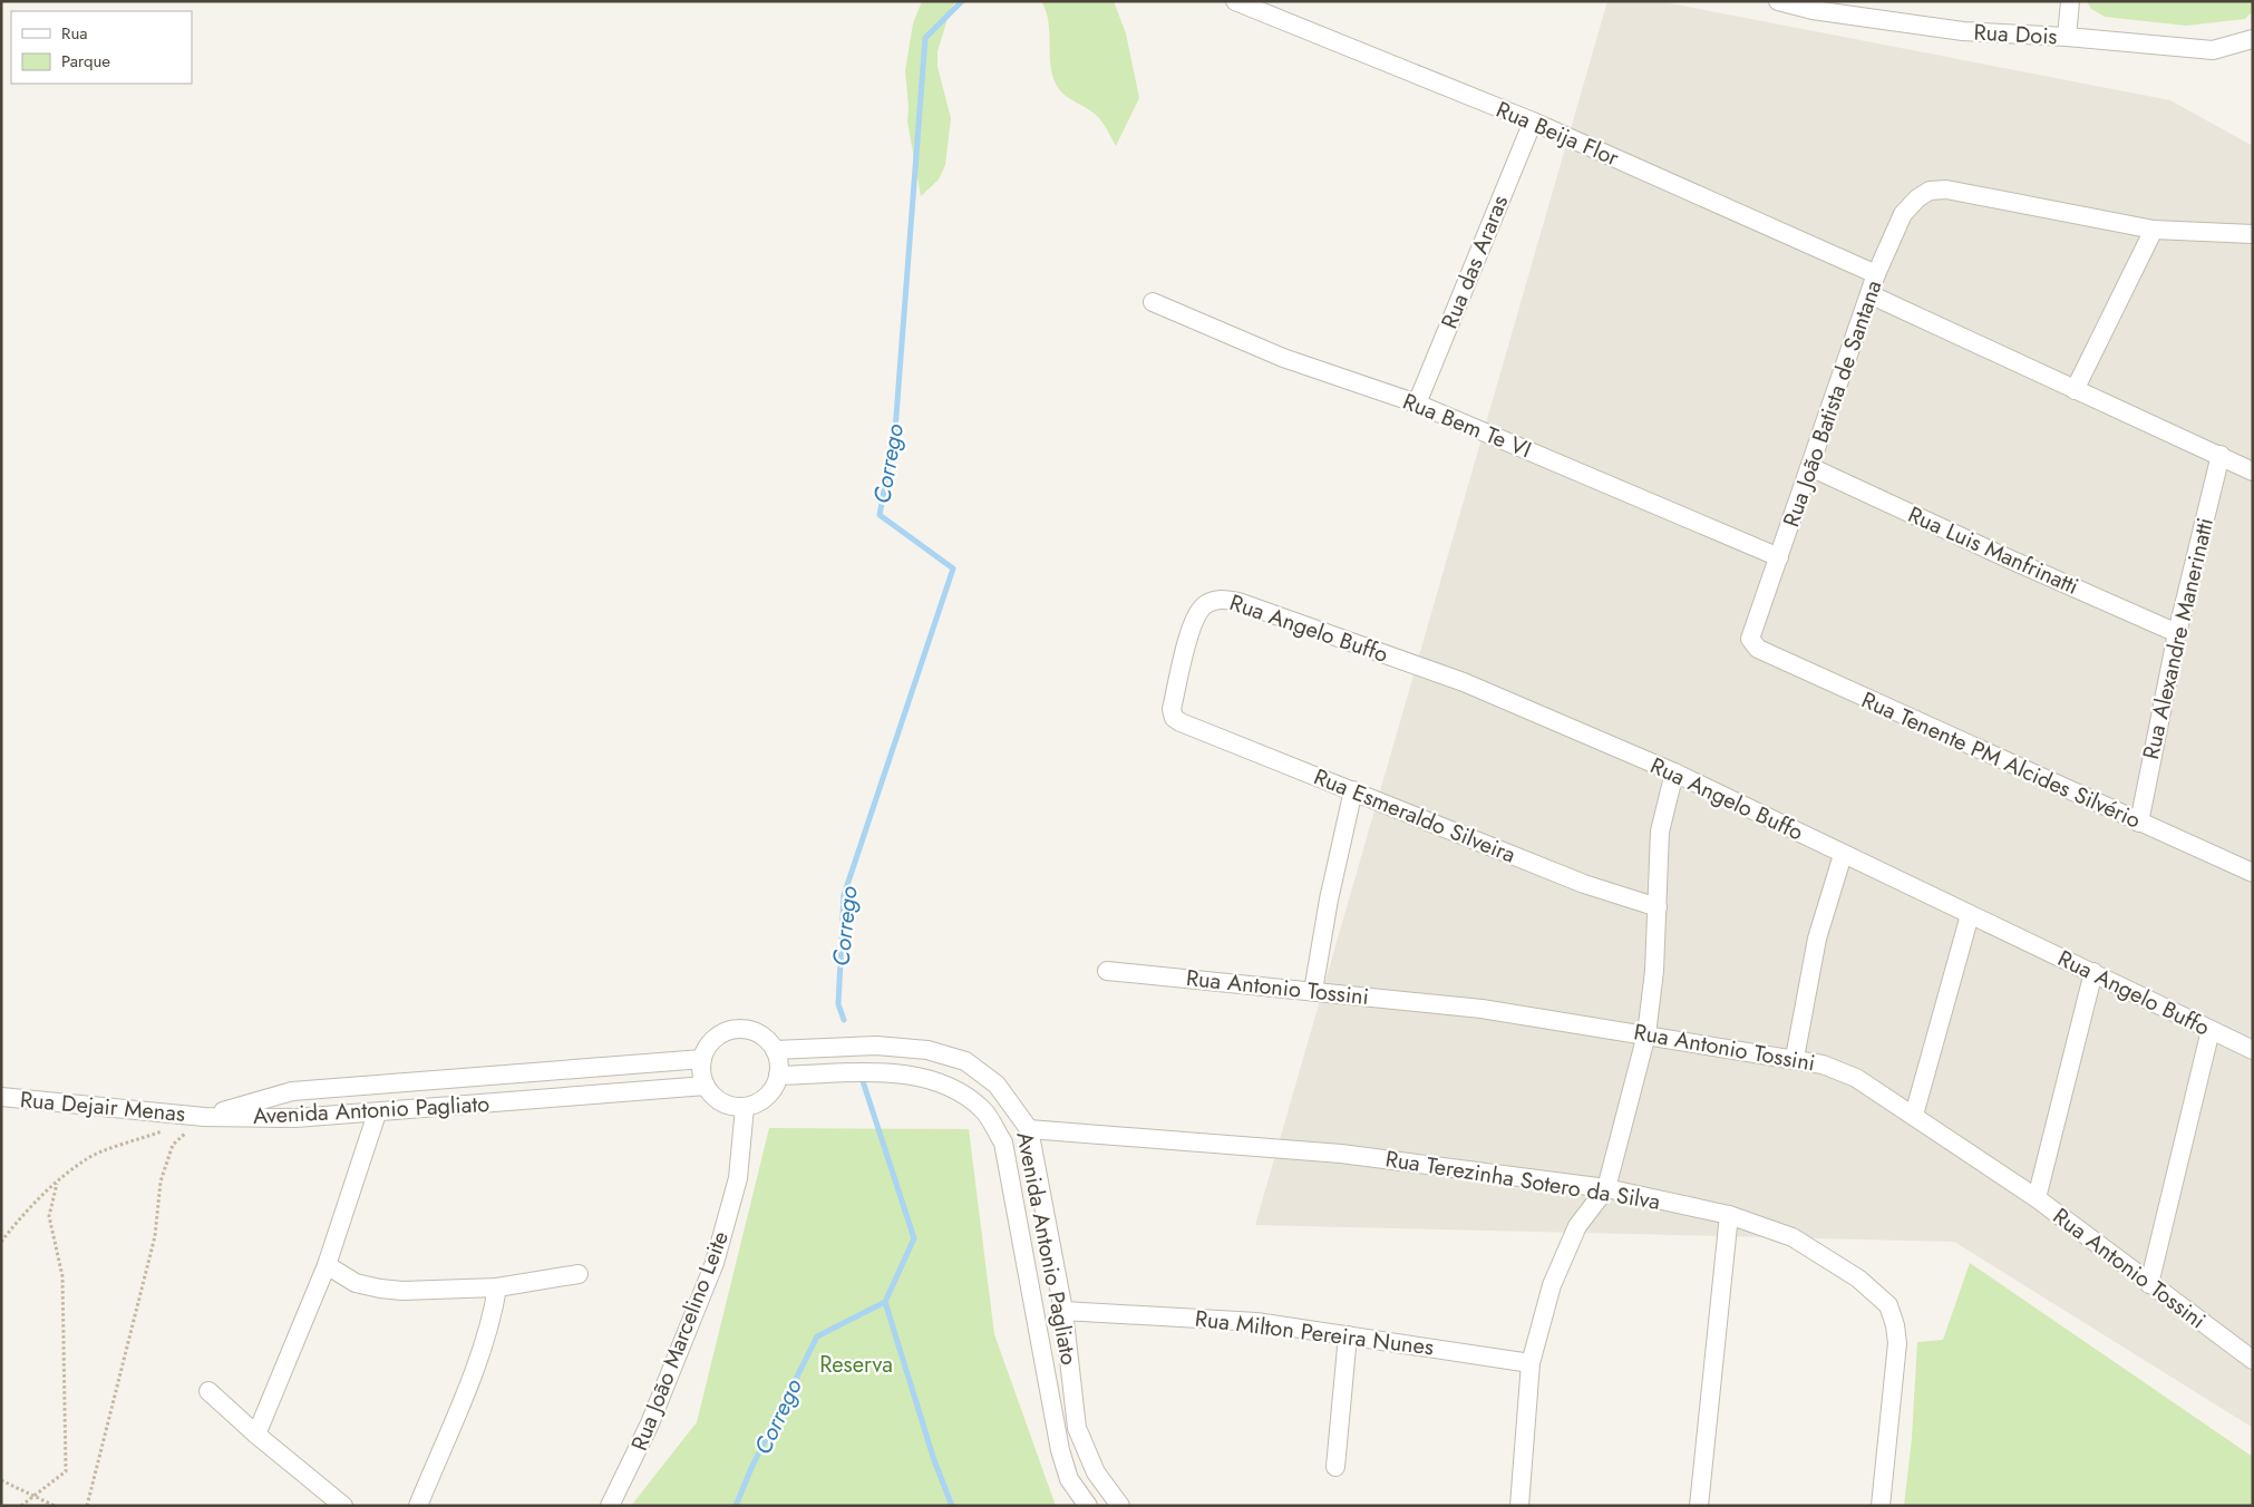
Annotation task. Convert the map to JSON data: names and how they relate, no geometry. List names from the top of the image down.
{
  "streets": {
    "street": [
      "Rua Dois",
      "Rua Beija Flor",
      "Rua das Araras",
      "Rua João Batista de Santana",
      "Rua Bem Te VI",
      "Rua Luis Manfrinatti",
      "Rua Angelo Buffo",
      "Rua Alexandre Manerinatti",
      "Rua Tenente PM Alcides Silvério",
      "Rua Esmeraldo Silveira",
      "Rua Antonio Tossini",
      "Rua Dejair Menas",
      "Avenida Antonio Pagliato",
      "Rua Terezinha Sotero da Silva",
      "Rua Milton Pereira Nunes",
      "Rua João Marcelino Leite"
    ]
  },
  "crossings": [
    ["Rua Beija Flor", "Rua das Araras"],
    ["Rua Beija Flor", "Rua João Batista de Santana"],
    ["Rua das Araras", "Rua Bem Te VI"],
    ["Rua João Batista de Santana", "Rua Bem Te VI"],
    ["Rua João Batista de Santana", "Rua Luis Manfrinatti"],
    ["Rua João Batista de Santana", "Rua Tenente PM Alcides Silvério"],
    ["Rua Luis Manfrinatti", "Rua Alexandre Manerinatti"],
    ["Rua Angelo Buffo", "Rua Esmeraldo Silveira"],
    ["Rua Alexandre Manerinatti", "Rua Tenente PM Alcides Silvério"],
    ["Rua Dejair Menas", "Avenida Antonio Pagliato"],
    ["Avenida Antonio Pagliato", "Rua Terezinha Sotero da Silva"],
    ["Avenida Antonio Pagliato", "Rua Milton Pereira Nunes"],
    ["Avenida Antonio Pagliato", "Rua João Marcelino Leite"]
  ],
  "water": ["Corrego"],
  "parks": ["Reserva"],
  "legend": ["Rua", "Parque"]
}
